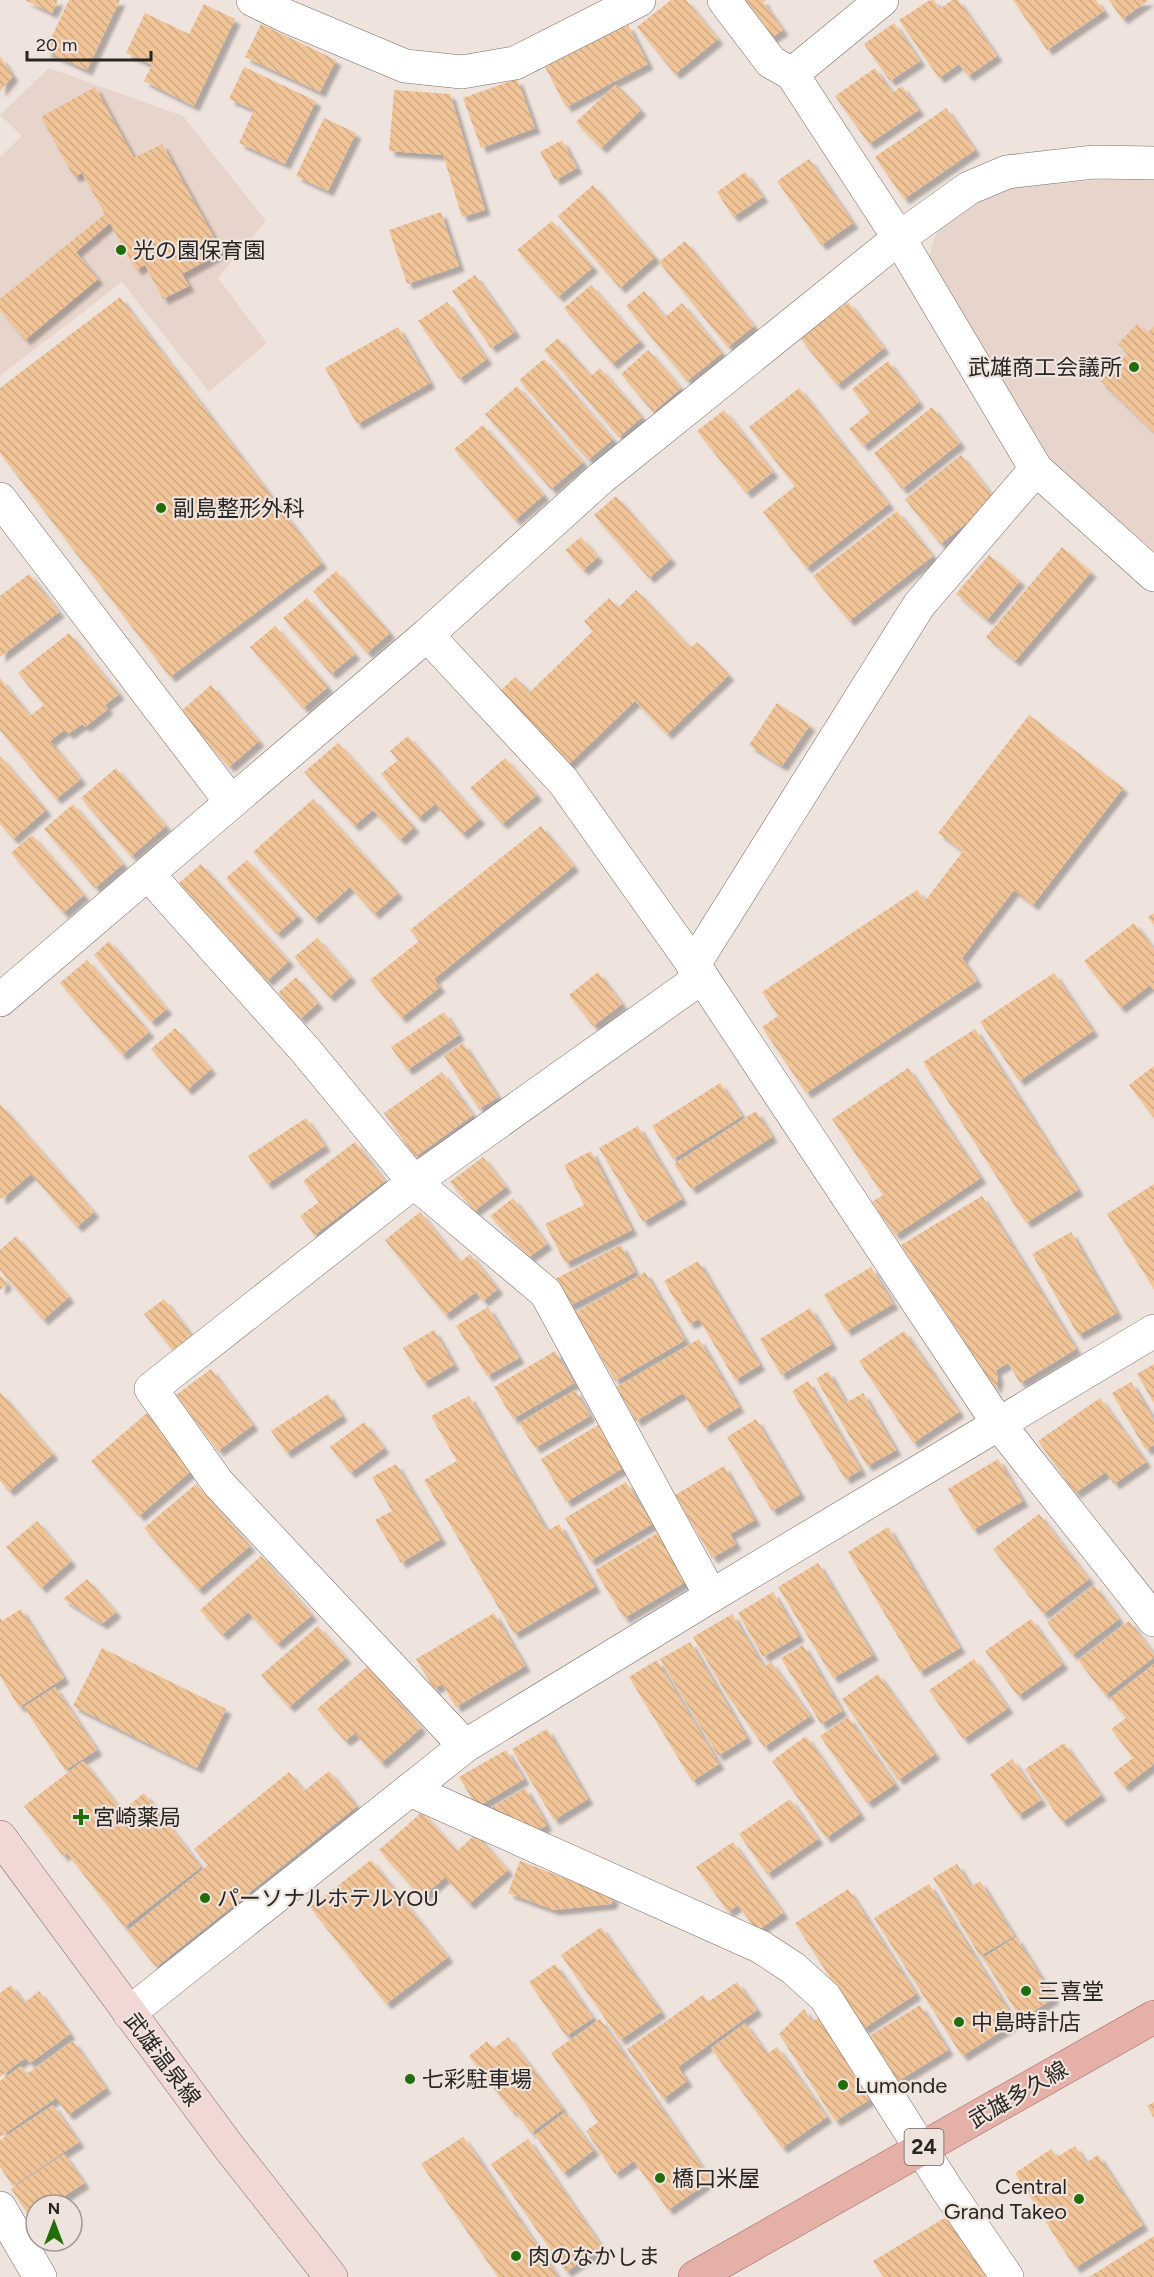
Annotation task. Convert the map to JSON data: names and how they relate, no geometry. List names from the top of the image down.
{
  "streets": {
    "main road": ["武雄温泉線", "武雄多久線", "24"]
  },
  "places": {
    "other": [
      "光の園保育園",
      "武雄商工会議所",
      "副島整形外科",
      "パーソナルホテルYOU",
      "三喜堂",
      "中島時計店",
      "七彩駐車場",
      "Lumonde",
      "橋口米屋",
      "Central Grand Takeo",
      "肉のなかしま"
    ],
    "health": ["宮崎薬局"]
  },
  "scale_bar": "20 m",
  "north": "top"
}
